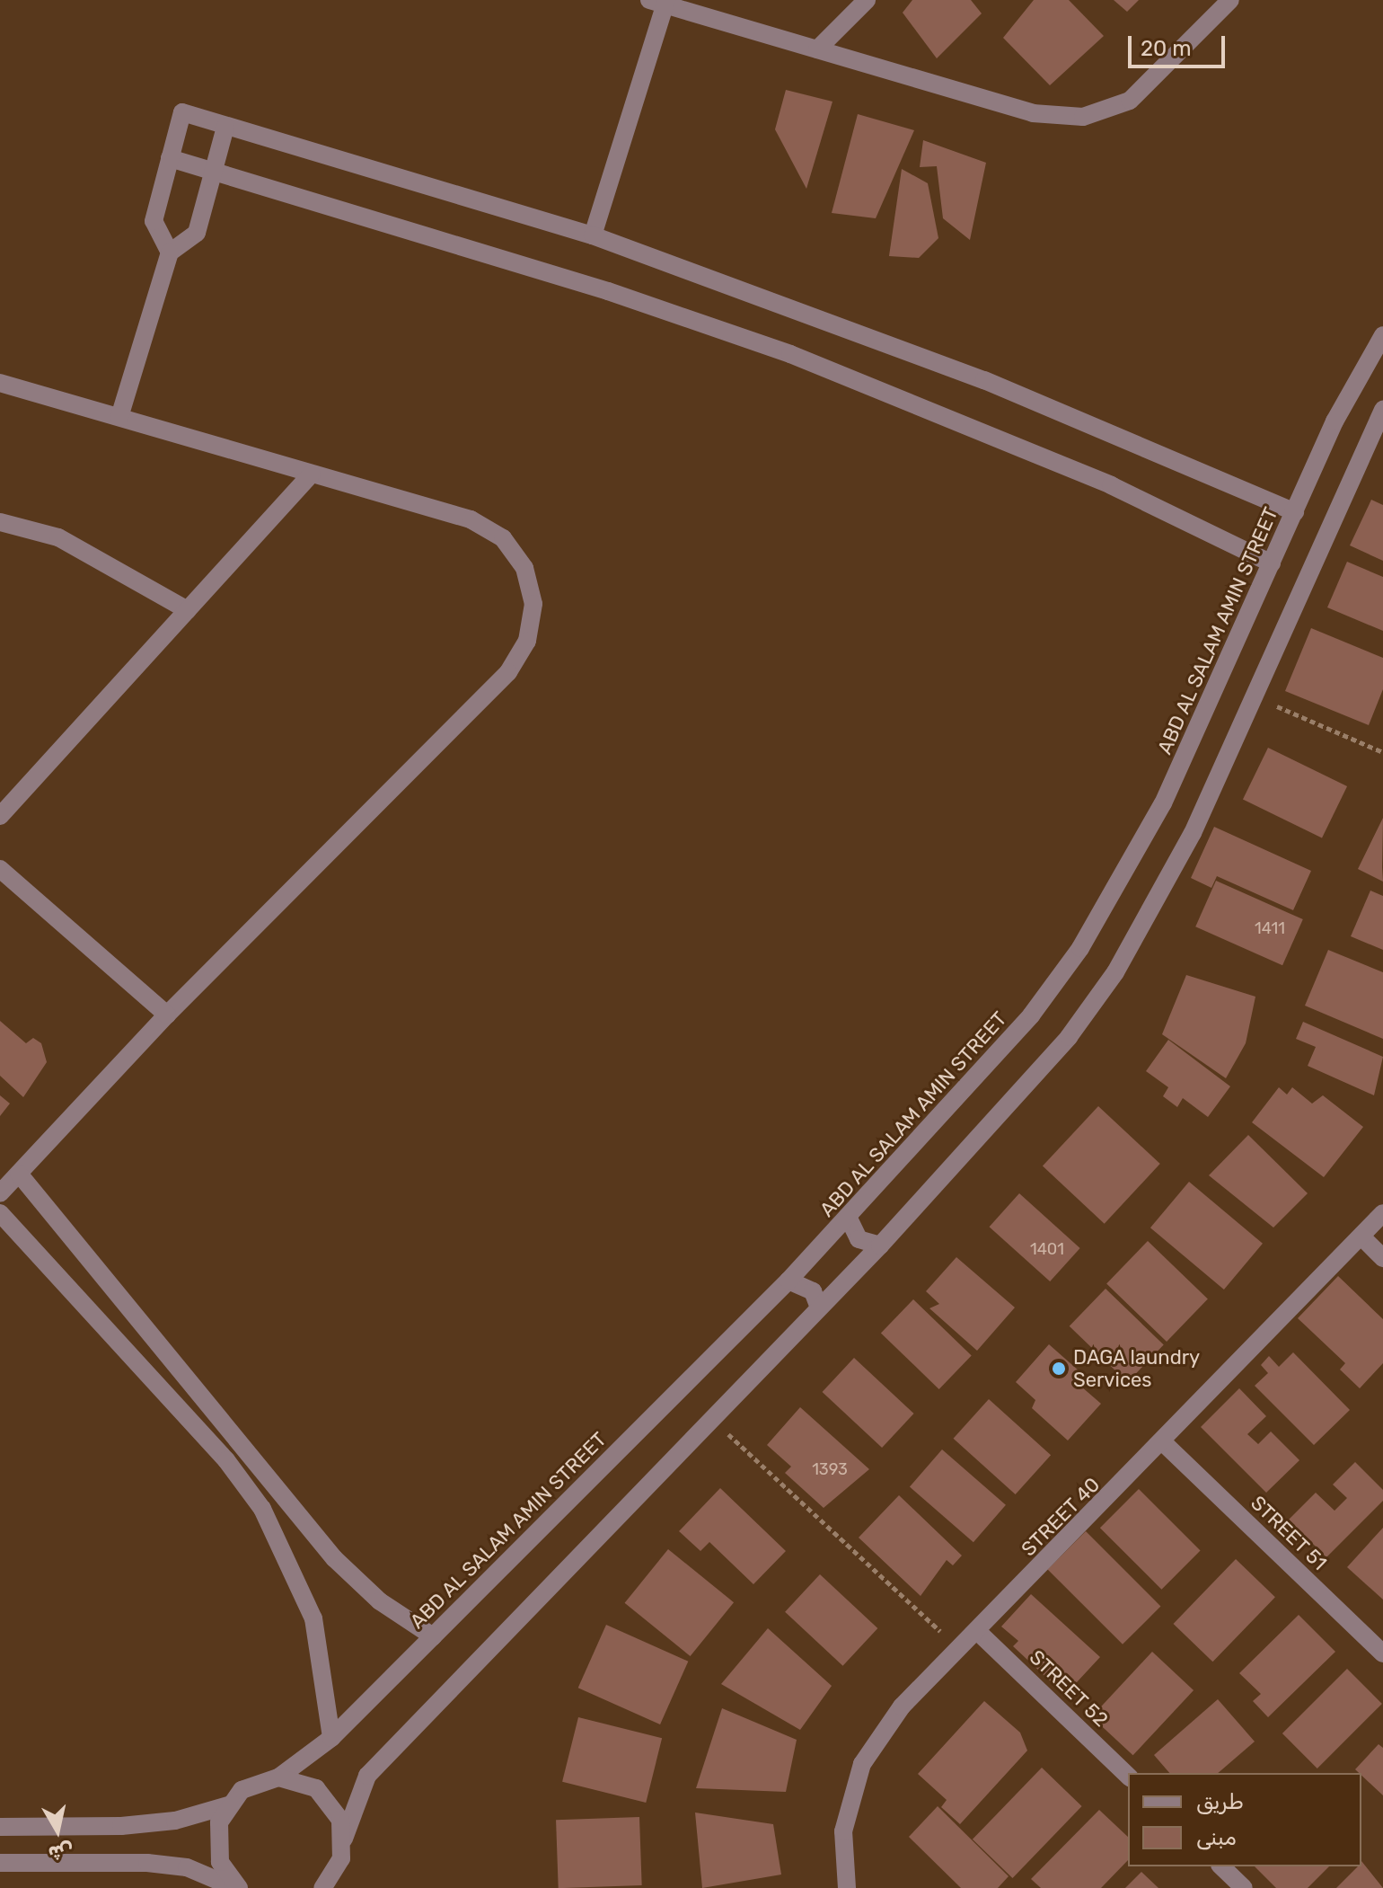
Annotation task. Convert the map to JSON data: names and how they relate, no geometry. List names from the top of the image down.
{
  "streets": {
    "street": [
      "ABD AL SALAM AMIN STREET",
      "STREET 40",
      "STREET 51",
      "STREET 52"
    ]
  },
  "crossings": [
    ["STREET 40", "STREET 51"],
    ["STREET 40", "STREET 52"]
  ],
  "places": ["DAGA laundry Services"],
  "house_numbers": ["1411", "1401", "1393"],
  "legend": ["طريق", "مبنى"],
  "scale_bar": "20 m",
  "north": "bottom"
}
